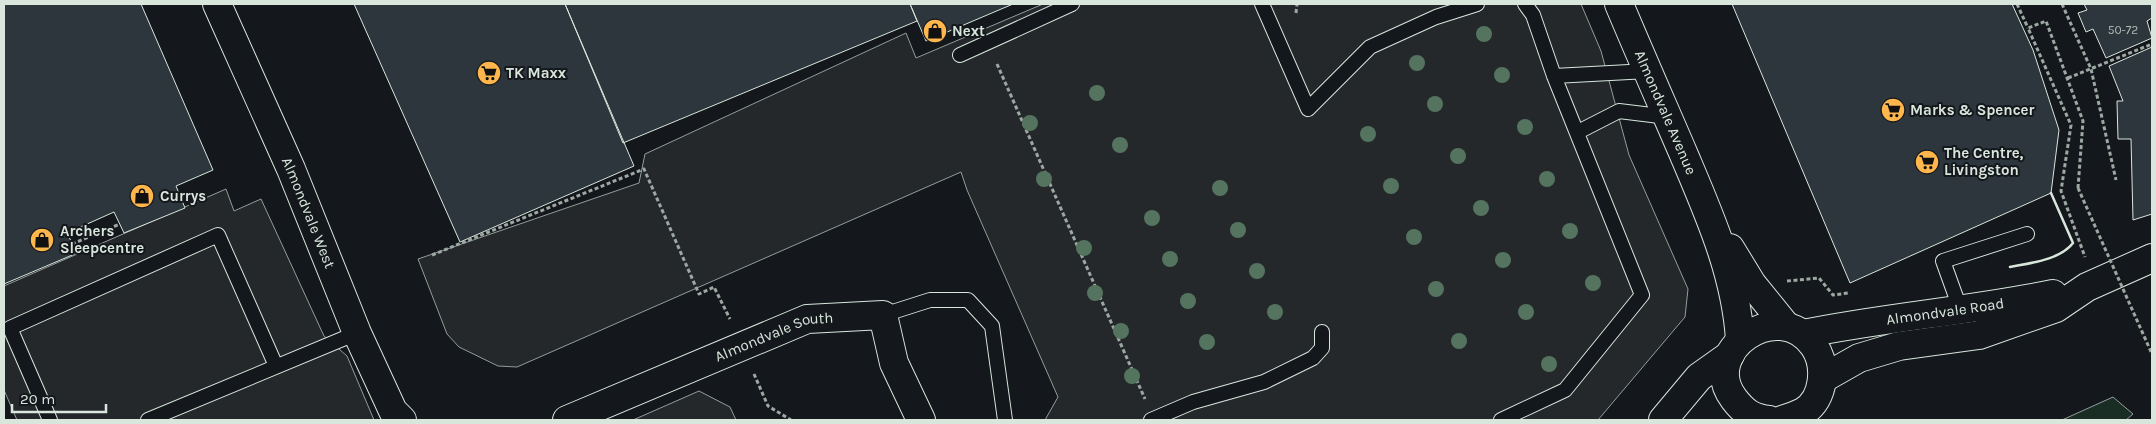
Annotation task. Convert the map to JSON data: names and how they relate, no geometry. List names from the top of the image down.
{
  "streets": {
    "street": [
      "Almondvale Avenue",
      "Almondvale West",
      "Almondvale Road",
      "Almondvale South"
    ]
  },
  "crossings": [
    ["Almondvale Avenue", "Almondvale Road"]
  ],
  "places": {
    "shop": ["Next", "Currys", "Archers Sleepcentre"],
    "supermarket": ["TK Maxx", "Marks & Spencer", "The Centre, Livingston"]
  },
  "house_numbers": ["50-72"],
  "scale_bar": "20 m"
}
